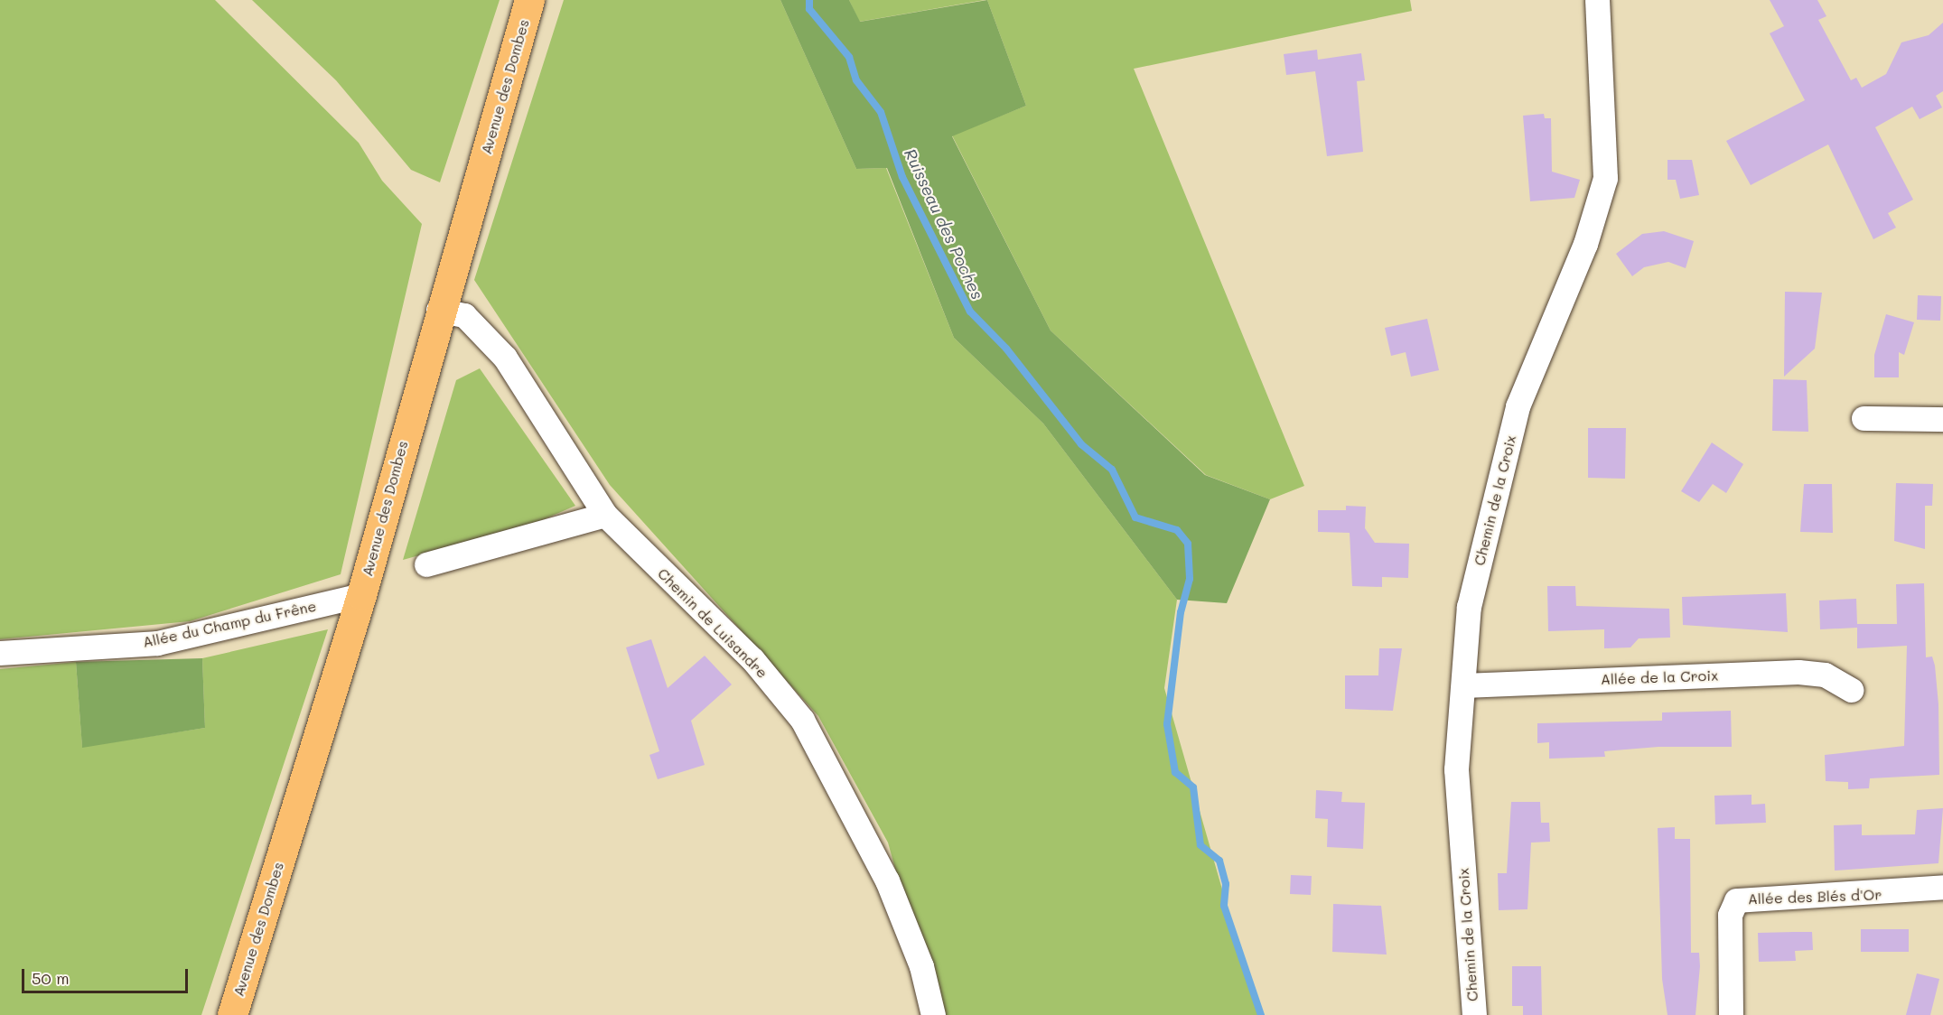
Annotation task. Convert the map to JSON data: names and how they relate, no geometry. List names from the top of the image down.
{
  "streets": {
    "main road": ["Avenue des Dombes"],
    "street": [
      "Chemin de la Croix",
      "Chemin de Luisandre",
      "Allée du Champ du Frêne",
      "Allée de la Croix",
      "Allée des Blés d'Or"
    ]
  },
  "crossings": [
    ["Avenue des Dombes", "Chemin de Luisandre"],
    ["Avenue des Dombes", "Allée du Champ du Frêne"],
    ["Chemin de la Croix", "Allée de la Croix"]
  ],
  "water": ["Ruisseau des Poches"],
  "scale_bar": "50 m"
}
